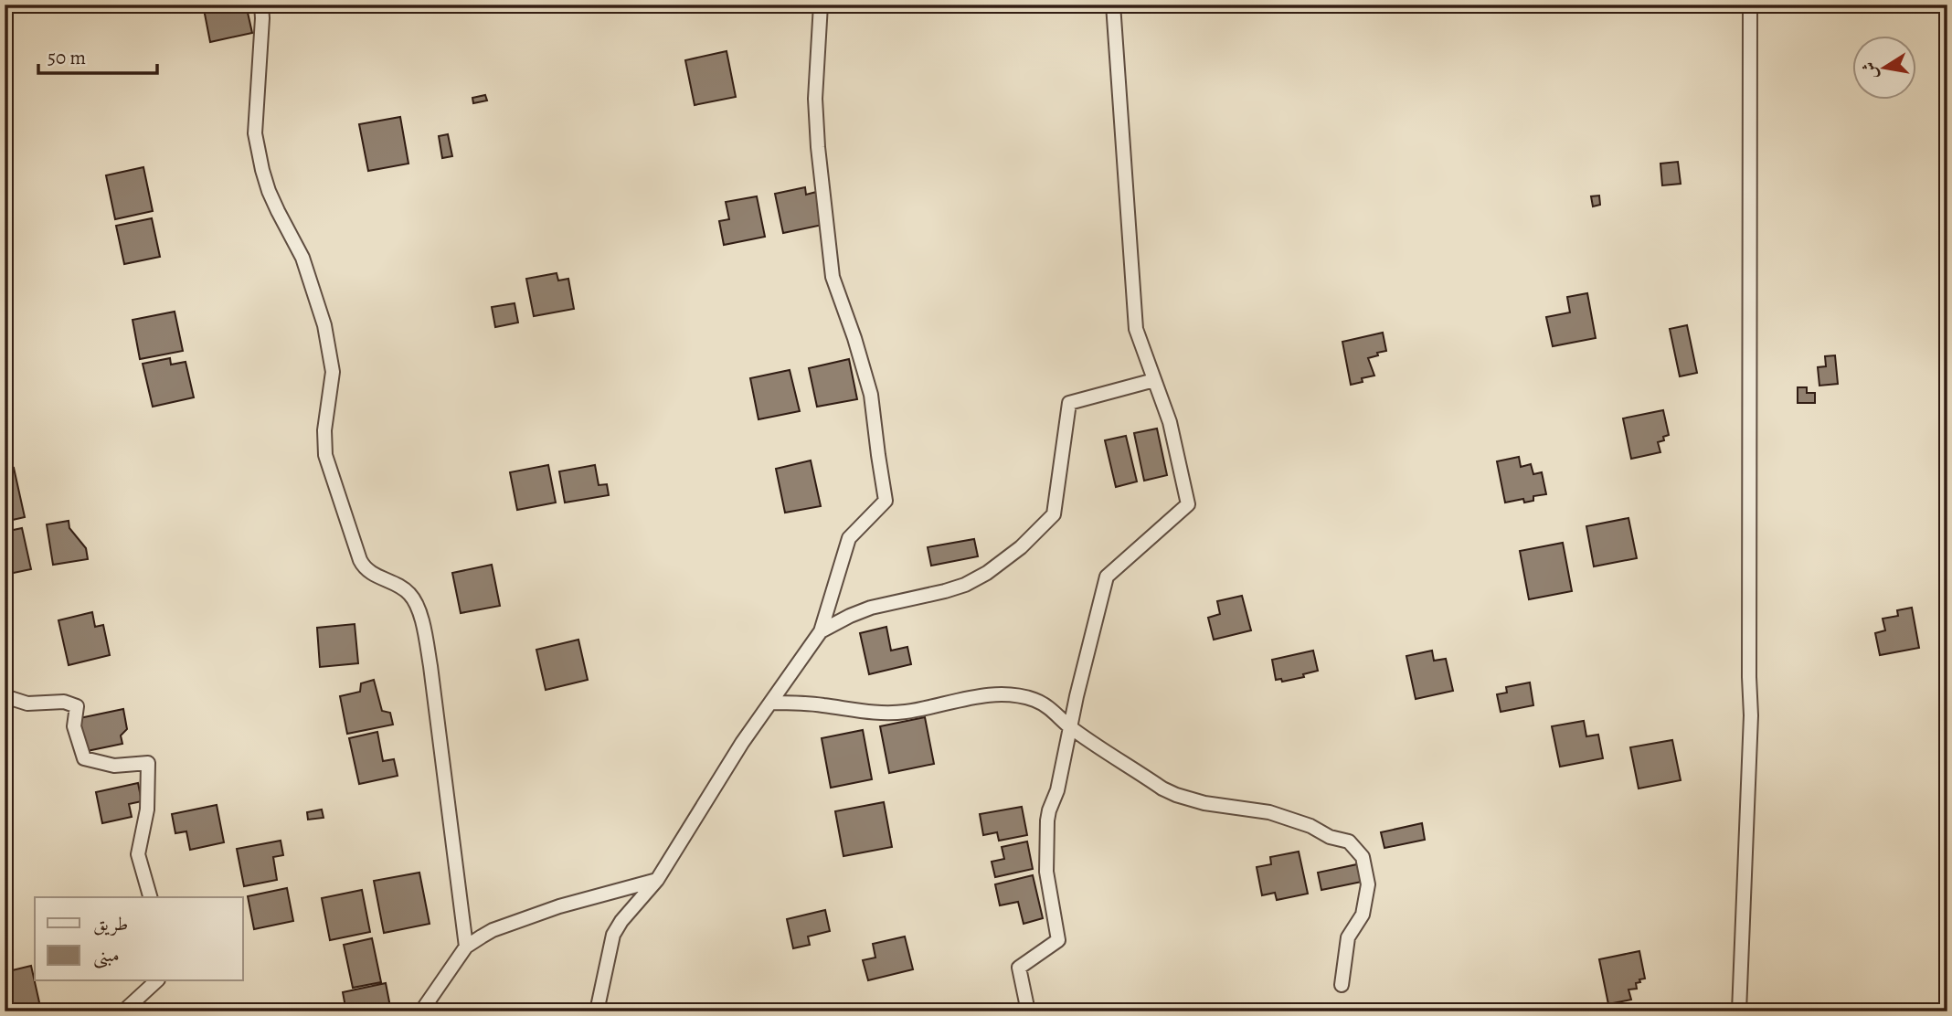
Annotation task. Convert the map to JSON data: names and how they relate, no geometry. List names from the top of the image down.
{
  "legend": ["طريق", "مبنى"],
  "scale_bar": "50 m",
  "north": "left"
}
